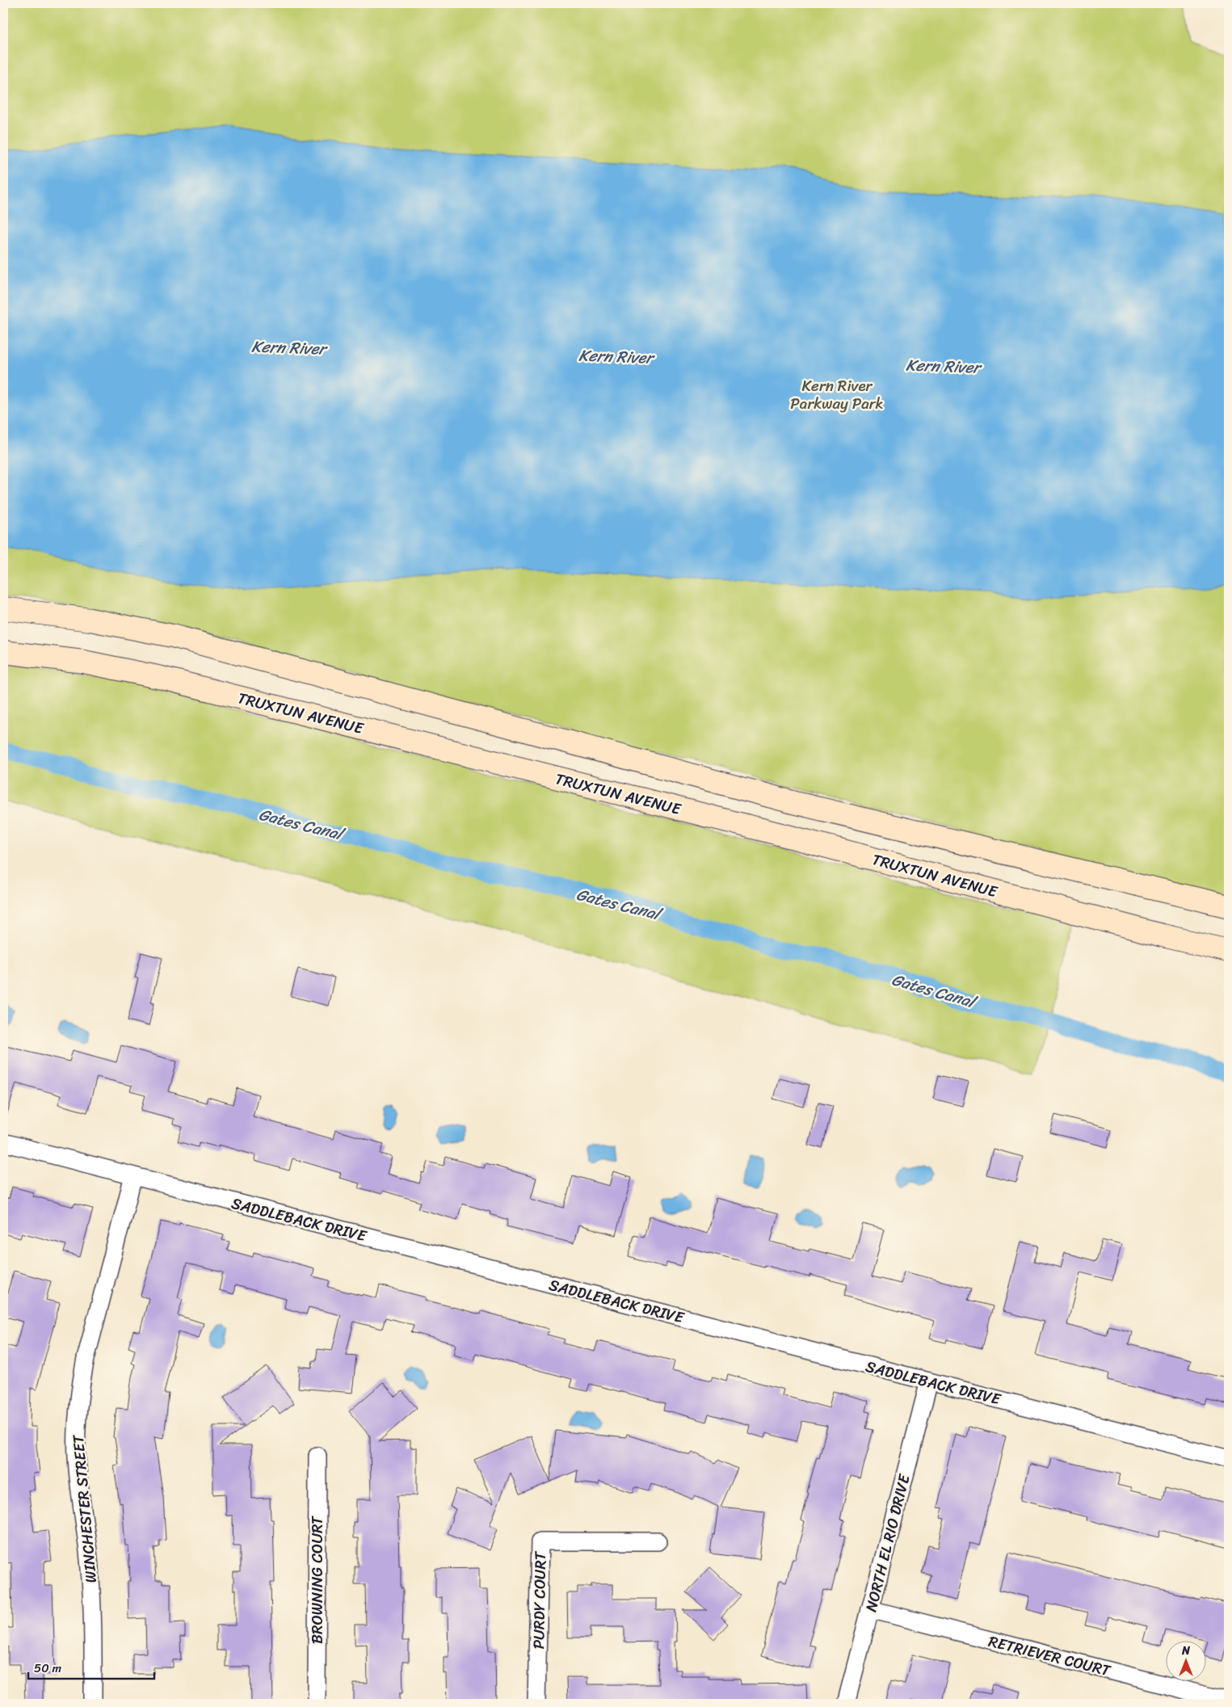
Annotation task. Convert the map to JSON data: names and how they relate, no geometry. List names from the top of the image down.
{
  "streets": {
    "main road": ["TRUXTUN AVENUE"],
    "street": [
      "SADDLEBACK DRIVE",
      "WINCHESTER STREET",
      "NORTH EL RIO DRIVE",
      "BROWNING COURT",
      "PURDY COURT",
      "RETRIEVER COURT"
    ]
  },
  "crossings": [
    ["SADDLEBACK DRIVE", "WINCHESTER STREET"],
    ["SADDLEBACK DRIVE", "NORTH EL RIO DRIVE"],
    ["NORTH EL RIO DRIVE", "RETRIEVER COURT"]
  ],
  "water": ["Kern River", "Gates Canal"],
  "parks": ["Kern River Parkway Park"],
  "scale_bar": "50 m",
  "north": "top"
}
